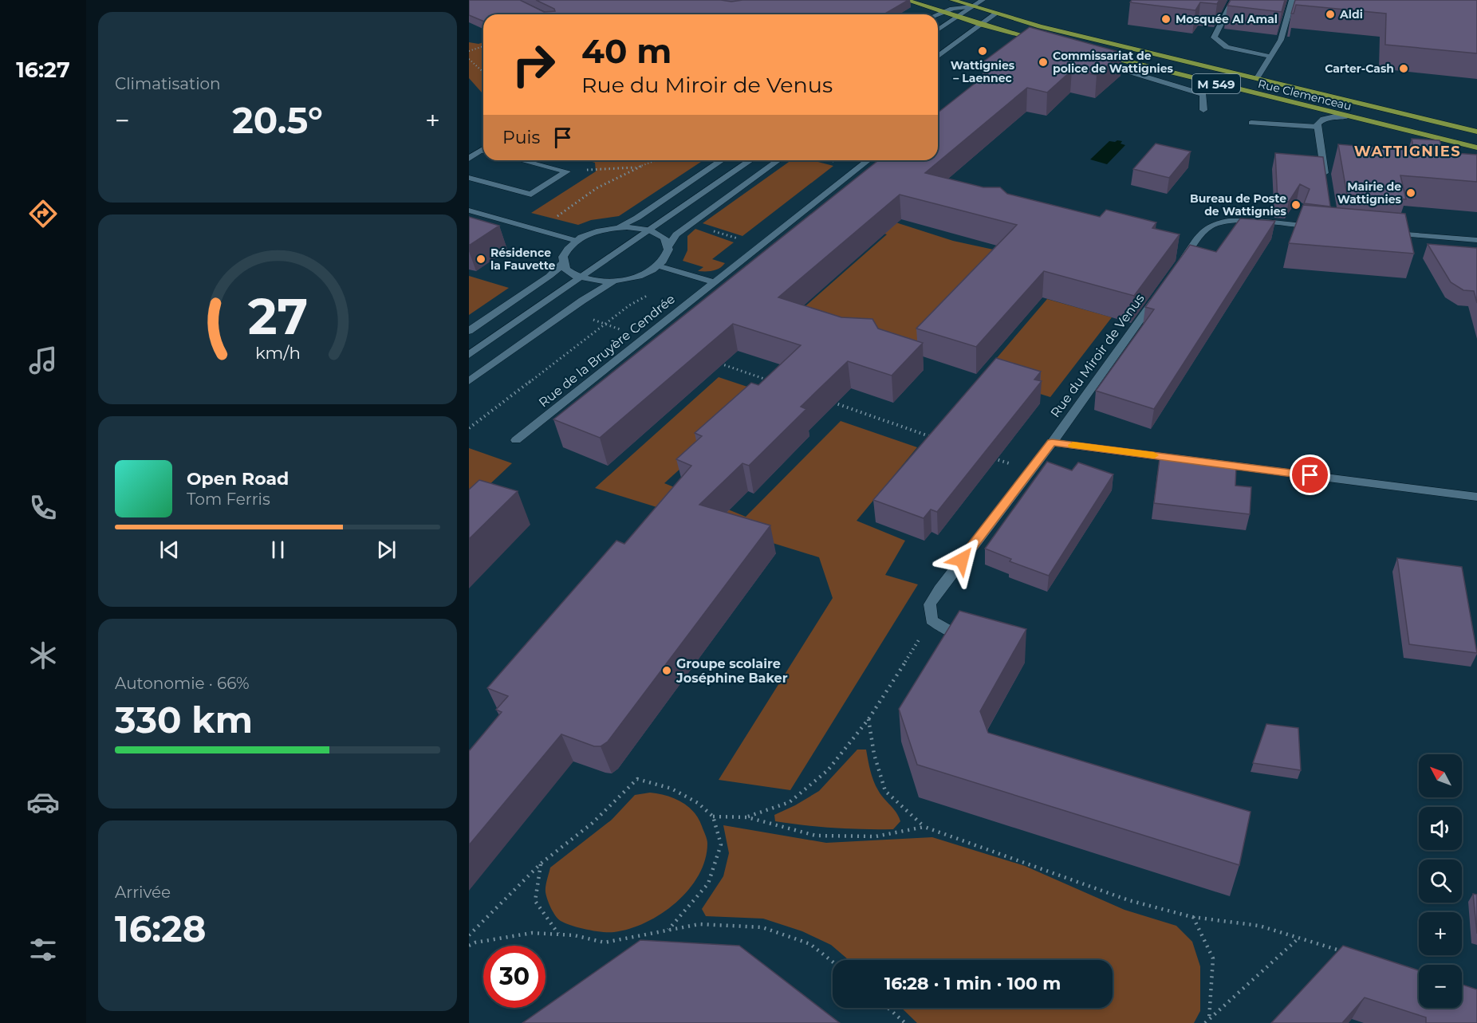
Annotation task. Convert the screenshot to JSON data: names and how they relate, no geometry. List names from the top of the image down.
{
  "streets": {
    "main road": ["M 549", "Rue Clemenceau"],
    "street": ["Rue de la Bruyère Cendrée", "Rue du Miroir de Venus"]
  },
  "districts": ["WATTIGNIES"],
  "places": [
    "Aldi",
    "Mosquée Al Amal",
    "Wattignies – Laennec",
    "Commissariat de police de Wattignies",
    "Carter-Cash",
    "Mairie de Wattignies",
    "Bureau de Poste de Wattignies",
    "Résidence la Fauvette",
    "Groupe scolaire Joséphine Baker"
  ],
  "north": "top left",
  "page": {
    "tabs": "16:27",
    "tile": [
      "Climatisation",
      ["Autonomie · 66%", "330 km"],
      ["Arrivée", "16:28"]
    ],
    "turn": ["40 m", "Rue du Miroir de Venus"],
    "heat": ["−", "20.5°", "+"],
    "then": "Puis",
    "song": ["Open Road", "Tom Ferris"],
    "map_buttons": ["+", "−"],
    "limit": "30",
    "trip": "16:28 · 1 min · 100 m",
    "gauge": ["27", "km/h"]
  }
}
